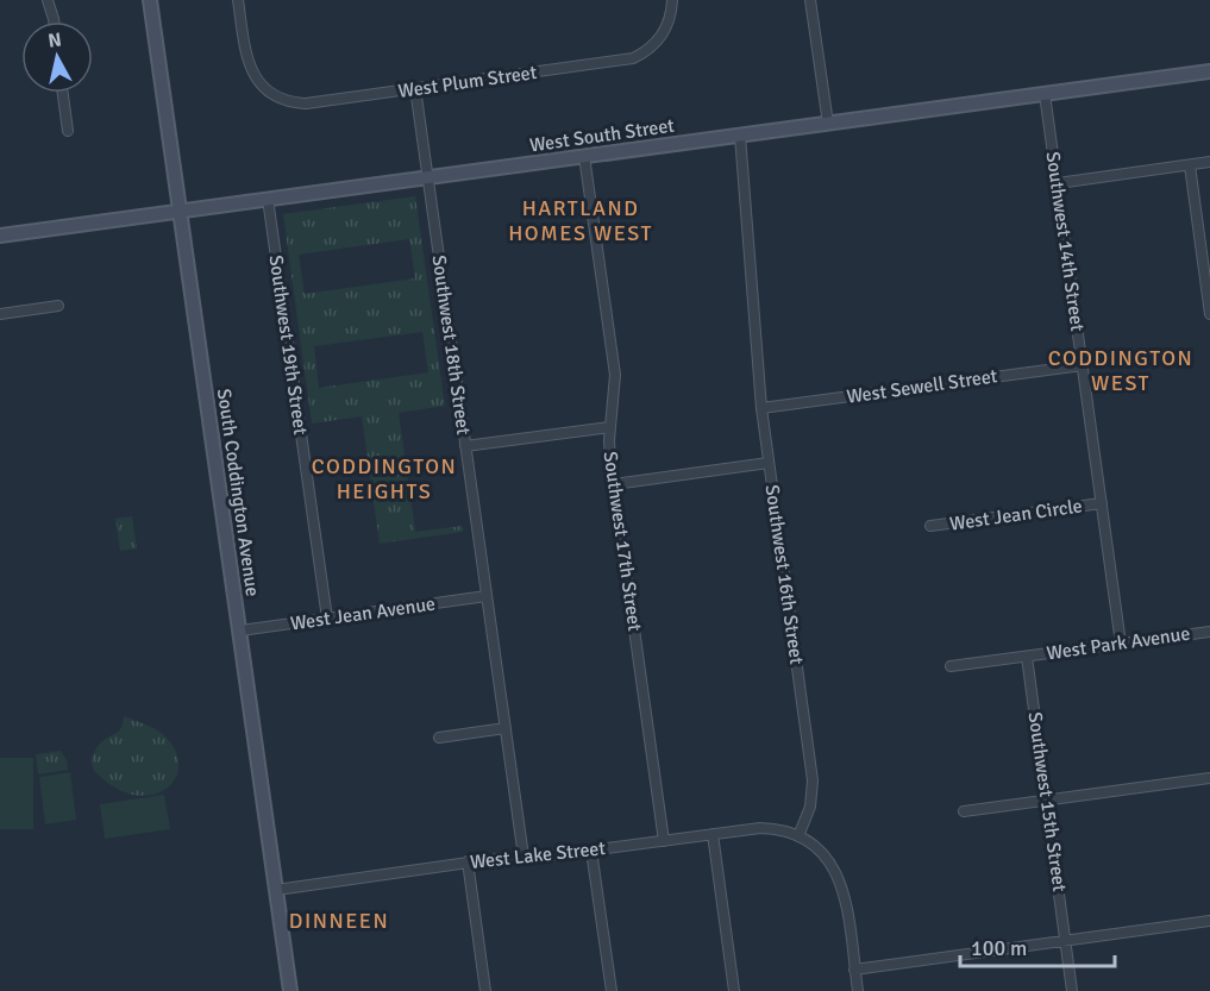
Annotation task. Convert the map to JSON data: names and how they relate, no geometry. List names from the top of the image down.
{
  "streets": {
    "street": [
      "West Plum Street",
      "West South Street",
      "Southwest 14th Street",
      "Southwest 19th Street",
      "Southwest 18th Street",
      "West Sewell Street",
      "South Coddington Avenue",
      "West Jean Circle",
      "Southwest 17th Street",
      "Southwest 16th Street",
      "West Jean Avenue",
      "West Park Avenue",
      "Southwest 15th Street",
      "West Lake Street"
    ]
  },
  "crossings": [
    ["West Plum Street", "Southwest 18th Street"],
    ["West South Street", "Southwest 14th Street"],
    ["West South Street", "Southwest 19th Street"],
    ["West South Street", "Southwest 18th Street"],
    ["West South Street", "South Coddington Avenue"],
    ["West South Street", "Southwest 17th Street"],
    ["West South Street", "Southwest 16th Street"],
    ["Southwest 14th Street", "West Sewell Street"],
    ["Southwest 14th Street", "West Jean Circle"],
    ["Southwest 14th Street", "West Park Avenue"],
    ["Southwest 19th Street", "West Jean Avenue"],
    ["Southwest 18th Street", "West Jean Avenue"],
    ["Southwest 18th Street", "West Lake Street"],
    ["West Sewell Street", "Southwest 16th Street"],
    ["South Coddington Avenue", "West Jean Avenue"],
    ["South Coddington Avenue", "West Lake Street"],
    ["Southwest 17th Street", "West Lake Street"],
    ["Southwest 16th Street", "West Lake Street"],
    ["West Park Avenue", "Southwest 15th Street"]
  ],
  "districts": [
    "HARTLAND HOMES WEST",
    "CODDINGTON WEST",
    "CODDINGTON HEIGHTS",
    "DINNEEN"
  ],
  "scale_bar": "100 m",
  "north": "top"
}
